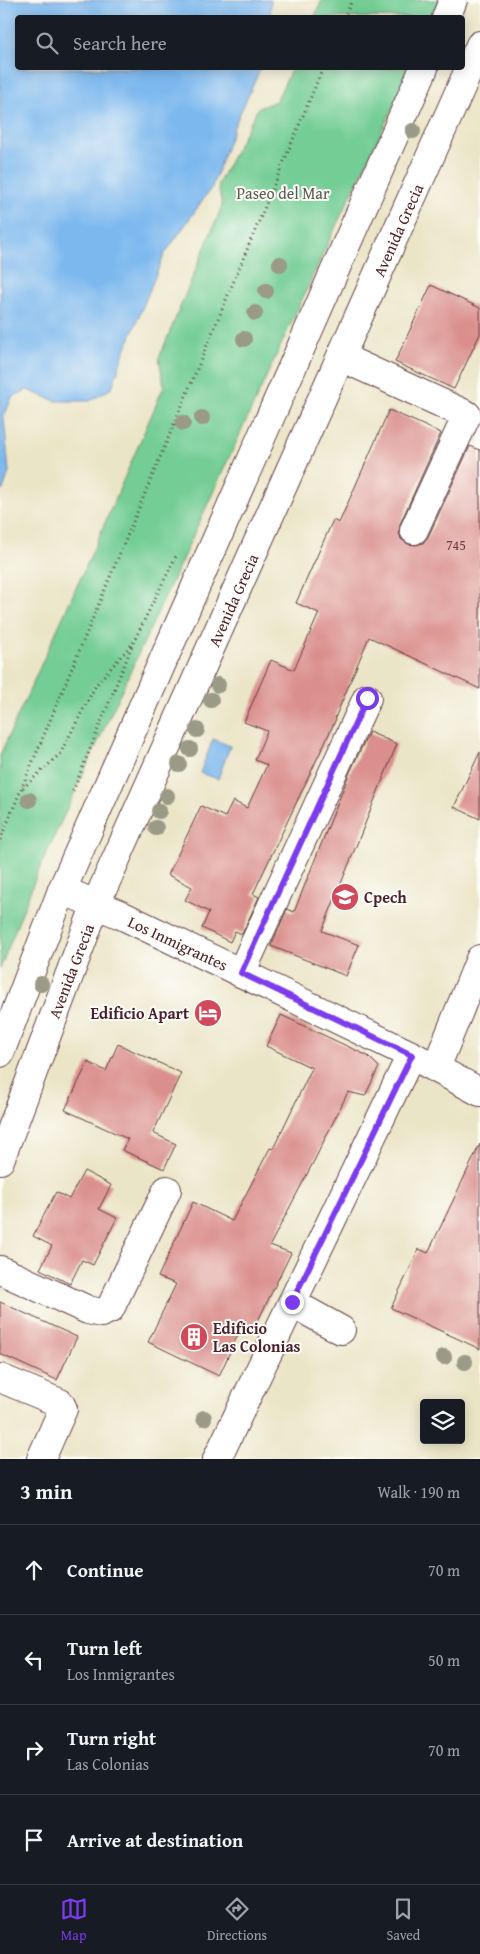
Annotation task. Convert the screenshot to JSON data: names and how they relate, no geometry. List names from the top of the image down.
{
  "streets": {
    "main road": ["Avenida Grecia", "Los Inmigrantes"]
  },
  "crossings": [
    ["Avenida Grecia", "Los Inmigrantes"]
  ],
  "parks": ["Paseo del Mar"],
  "places": {
    "school or university": ["Cpech"],
    "hotel": ["Edificio Apart"],
    "building": ["Edificio Las Colonias"]
  },
  "house_numbers": ["745"],
  "page": {
    "search": "Search here",
    "heading": ["3 min", "Walk · 190 m"],
    "list": [
      ["Continue", "70 m"],
      ["Turn left", "Los Inmigrantes", "50 m"],
      ["Turn right", "Las Colonias", "70 m"],
      "Arrive at destination"
    ],
    "nav": ["Map", "Directions", "Saved"]
  }
}
